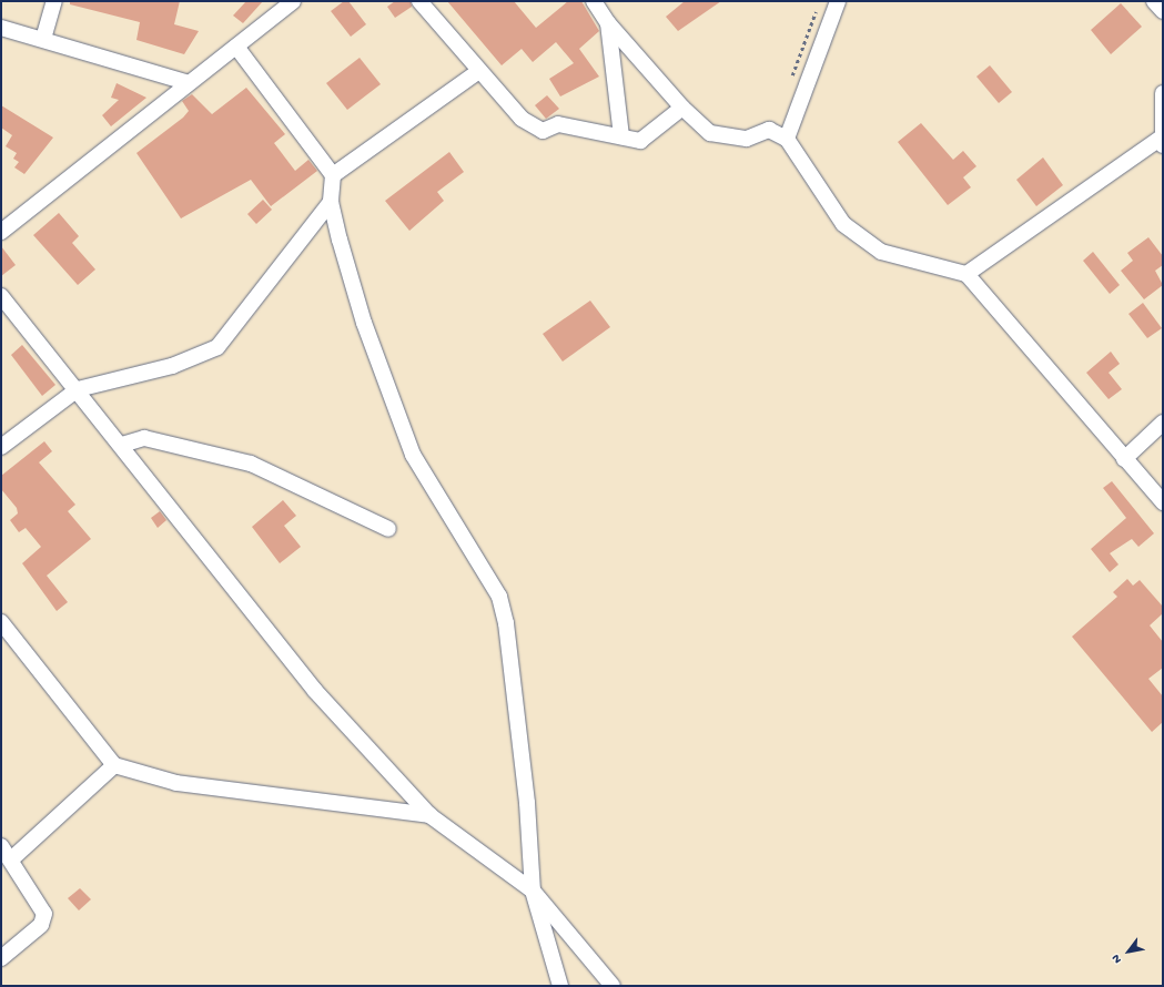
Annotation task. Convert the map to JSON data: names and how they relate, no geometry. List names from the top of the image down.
{
  "north": "bottom left"
}
